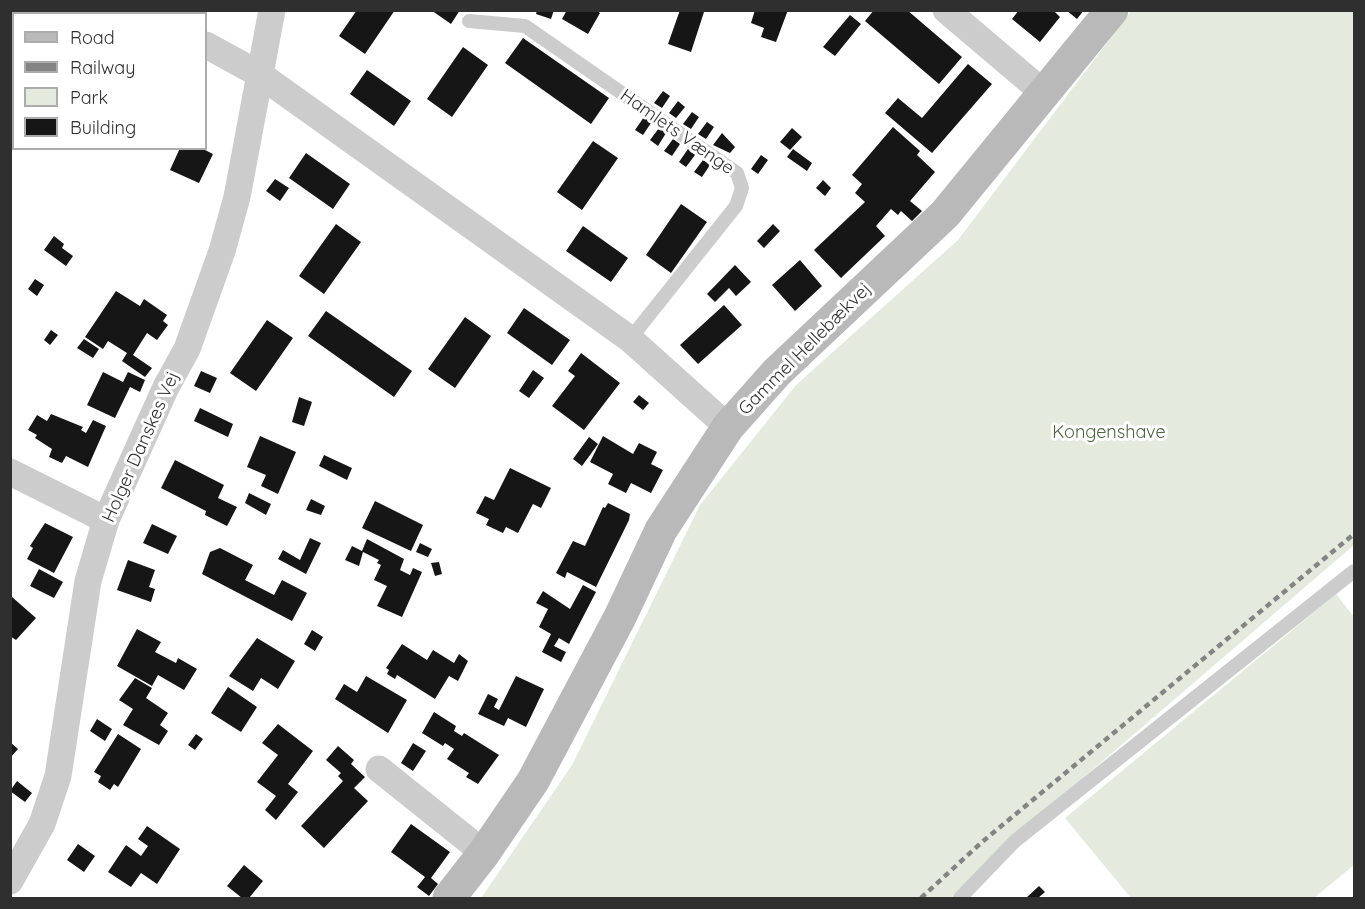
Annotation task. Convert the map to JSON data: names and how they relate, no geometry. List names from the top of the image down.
{
  "streets": {
    "main road": ["Gammel Hellebækvej"],
    "street": ["Holger Danskes Vej"],
    "lane": ["Hamlets Vænge"]
  },
  "parks": ["Kongenshave"],
  "legend": [
    "Road",
    "Railway",
    "Park",
    "Building"
  ]
}
